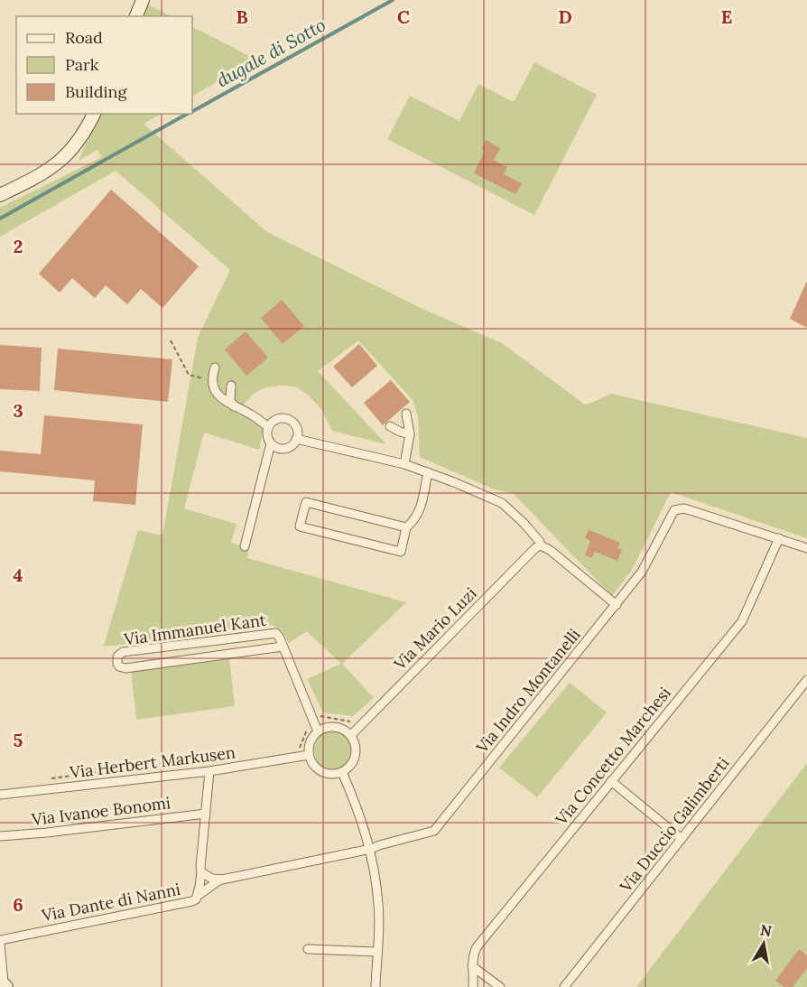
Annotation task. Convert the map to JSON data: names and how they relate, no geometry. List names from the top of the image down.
{
  "streets": {
    "street": [
      "Via Mario Luzi",
      "Via Immanuel Kant",
      "Via Indro Montanelli",
      "Via Concetto Marchesi",
      "Via Herbert Markusen",
      "Via Ivanoe Bonomi",
      "Via Duccio Galimberti",
      "Via Dante di Nanni"
    ]
  },
  "crossings": [
    ["Via Mario Luzi", "Via Immanuel Kant"],
    ["Via Mario Luzi", "Via Herbert Markusen"],
    ["Via Immanuel Kant", "Via Herbert Markusen"],
    ["Via Indro Montanelli", "Via Concetto Marchesi"],
    ["Via Herbert Markusen", "Via Dante di Nanni"],
    ["Via Ivanoe Bonomi", "Via Dante di Nanni"]
  ],
  "water": ["dugale di Sotto"],
  "legend": ["Road", "Park", "Building"],
  "north": "top",
  "grid": {
    "columns": [
      "B",
      "C",
      "D",
      "E"
    ],
    "rows": [
      "2",
      "3",
      "4",
      "5",
      "6"
    ]
  }
}
